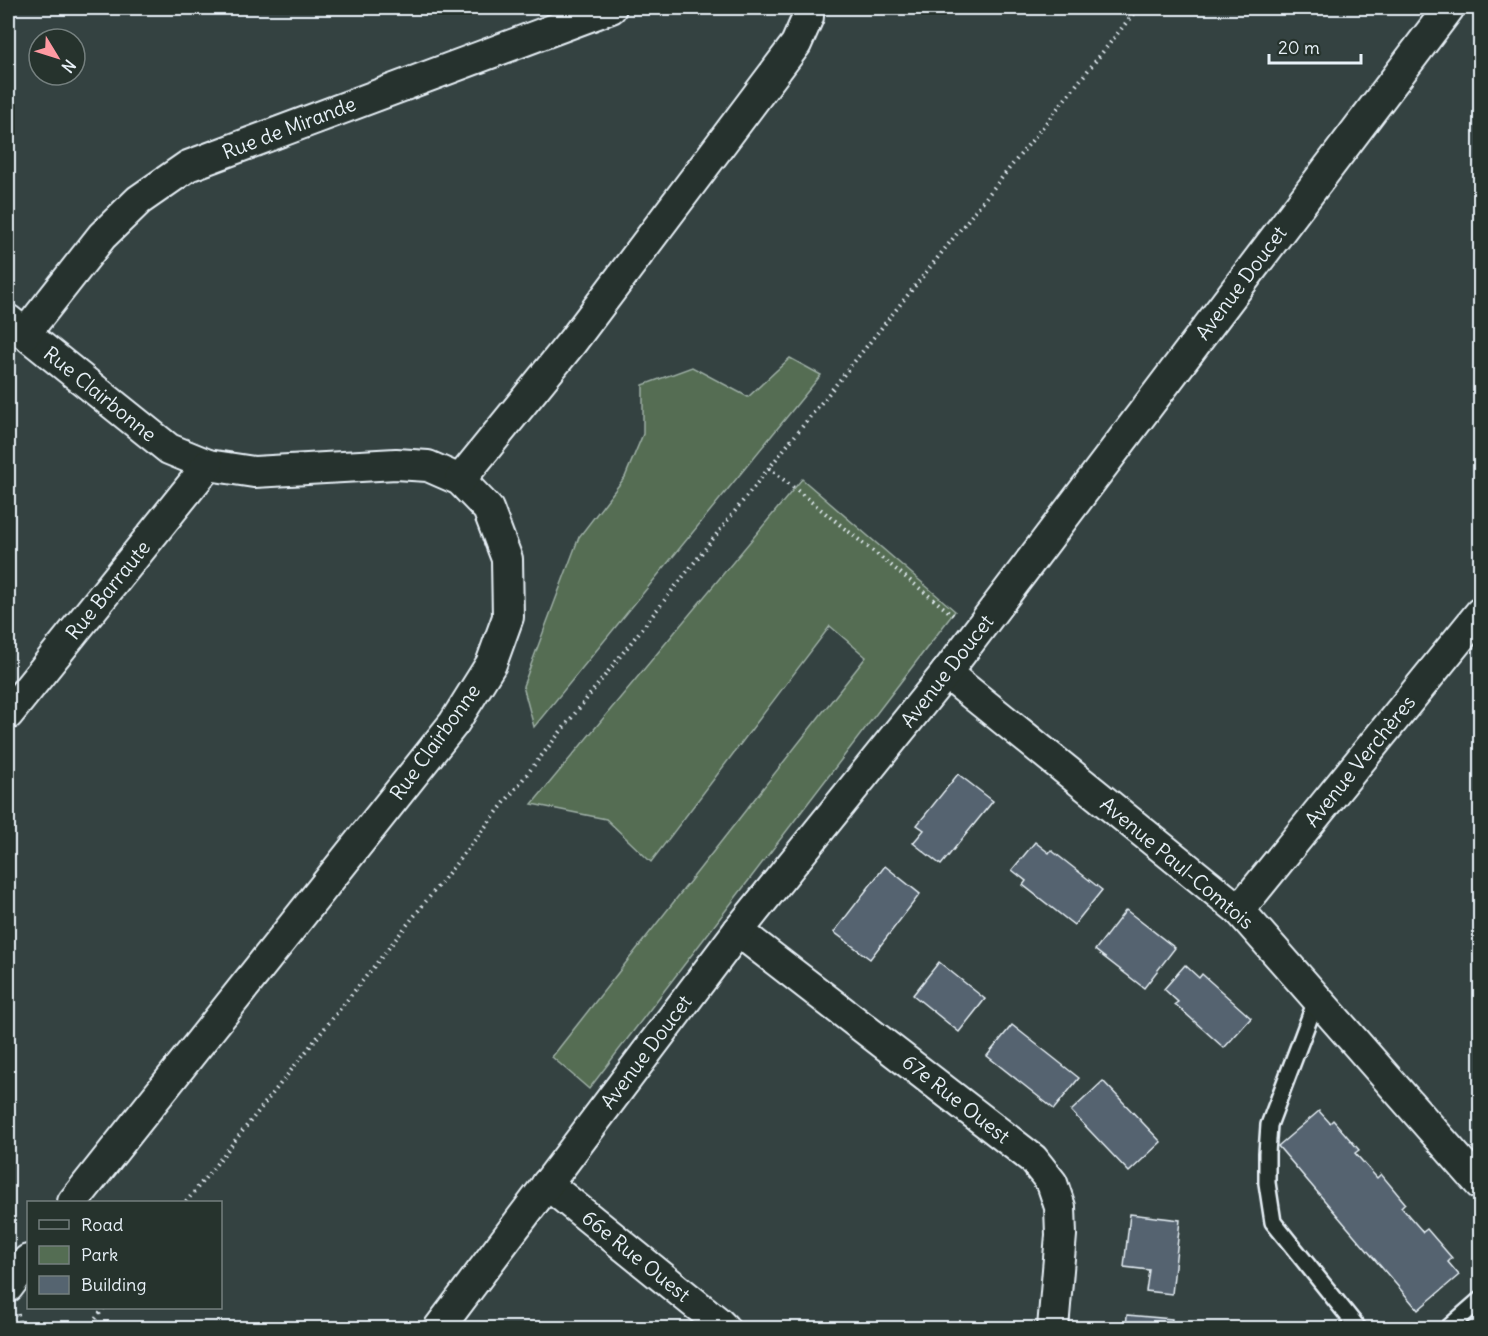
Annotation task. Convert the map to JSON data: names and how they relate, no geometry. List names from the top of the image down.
{
  "streets": {
    "street": [
      "Rue de Mirande",
      "Avenue Doucet",
      "Rue Clairbonne",
      "Rue Barraute",
      "Avenue Verchères",
      "Avenue Paul-Comtois",
      "67e Rue Ouest",
      "66e Rue Ouest"
    ]
  },
  "crossings": [
    ["Rue de Mirande", "Rue Clairbonne"],
    ["Avenue Doucet", "Avenue Paul-Comtois"],
    ["Avenue Doucet", "67e Rue Ouest"],
    ["Avenue Doucet", "66e Rue Ouest"],
    ["Rue Clairbonne", "Rue Barraute"],
    ["Avenue Verchères", "Avenue Paul-Comtois"]
  ],
  "legend": ["Road", "Park", "Building"],
  "scale_bar": "20 m",
  "north": "bottom right"
}
